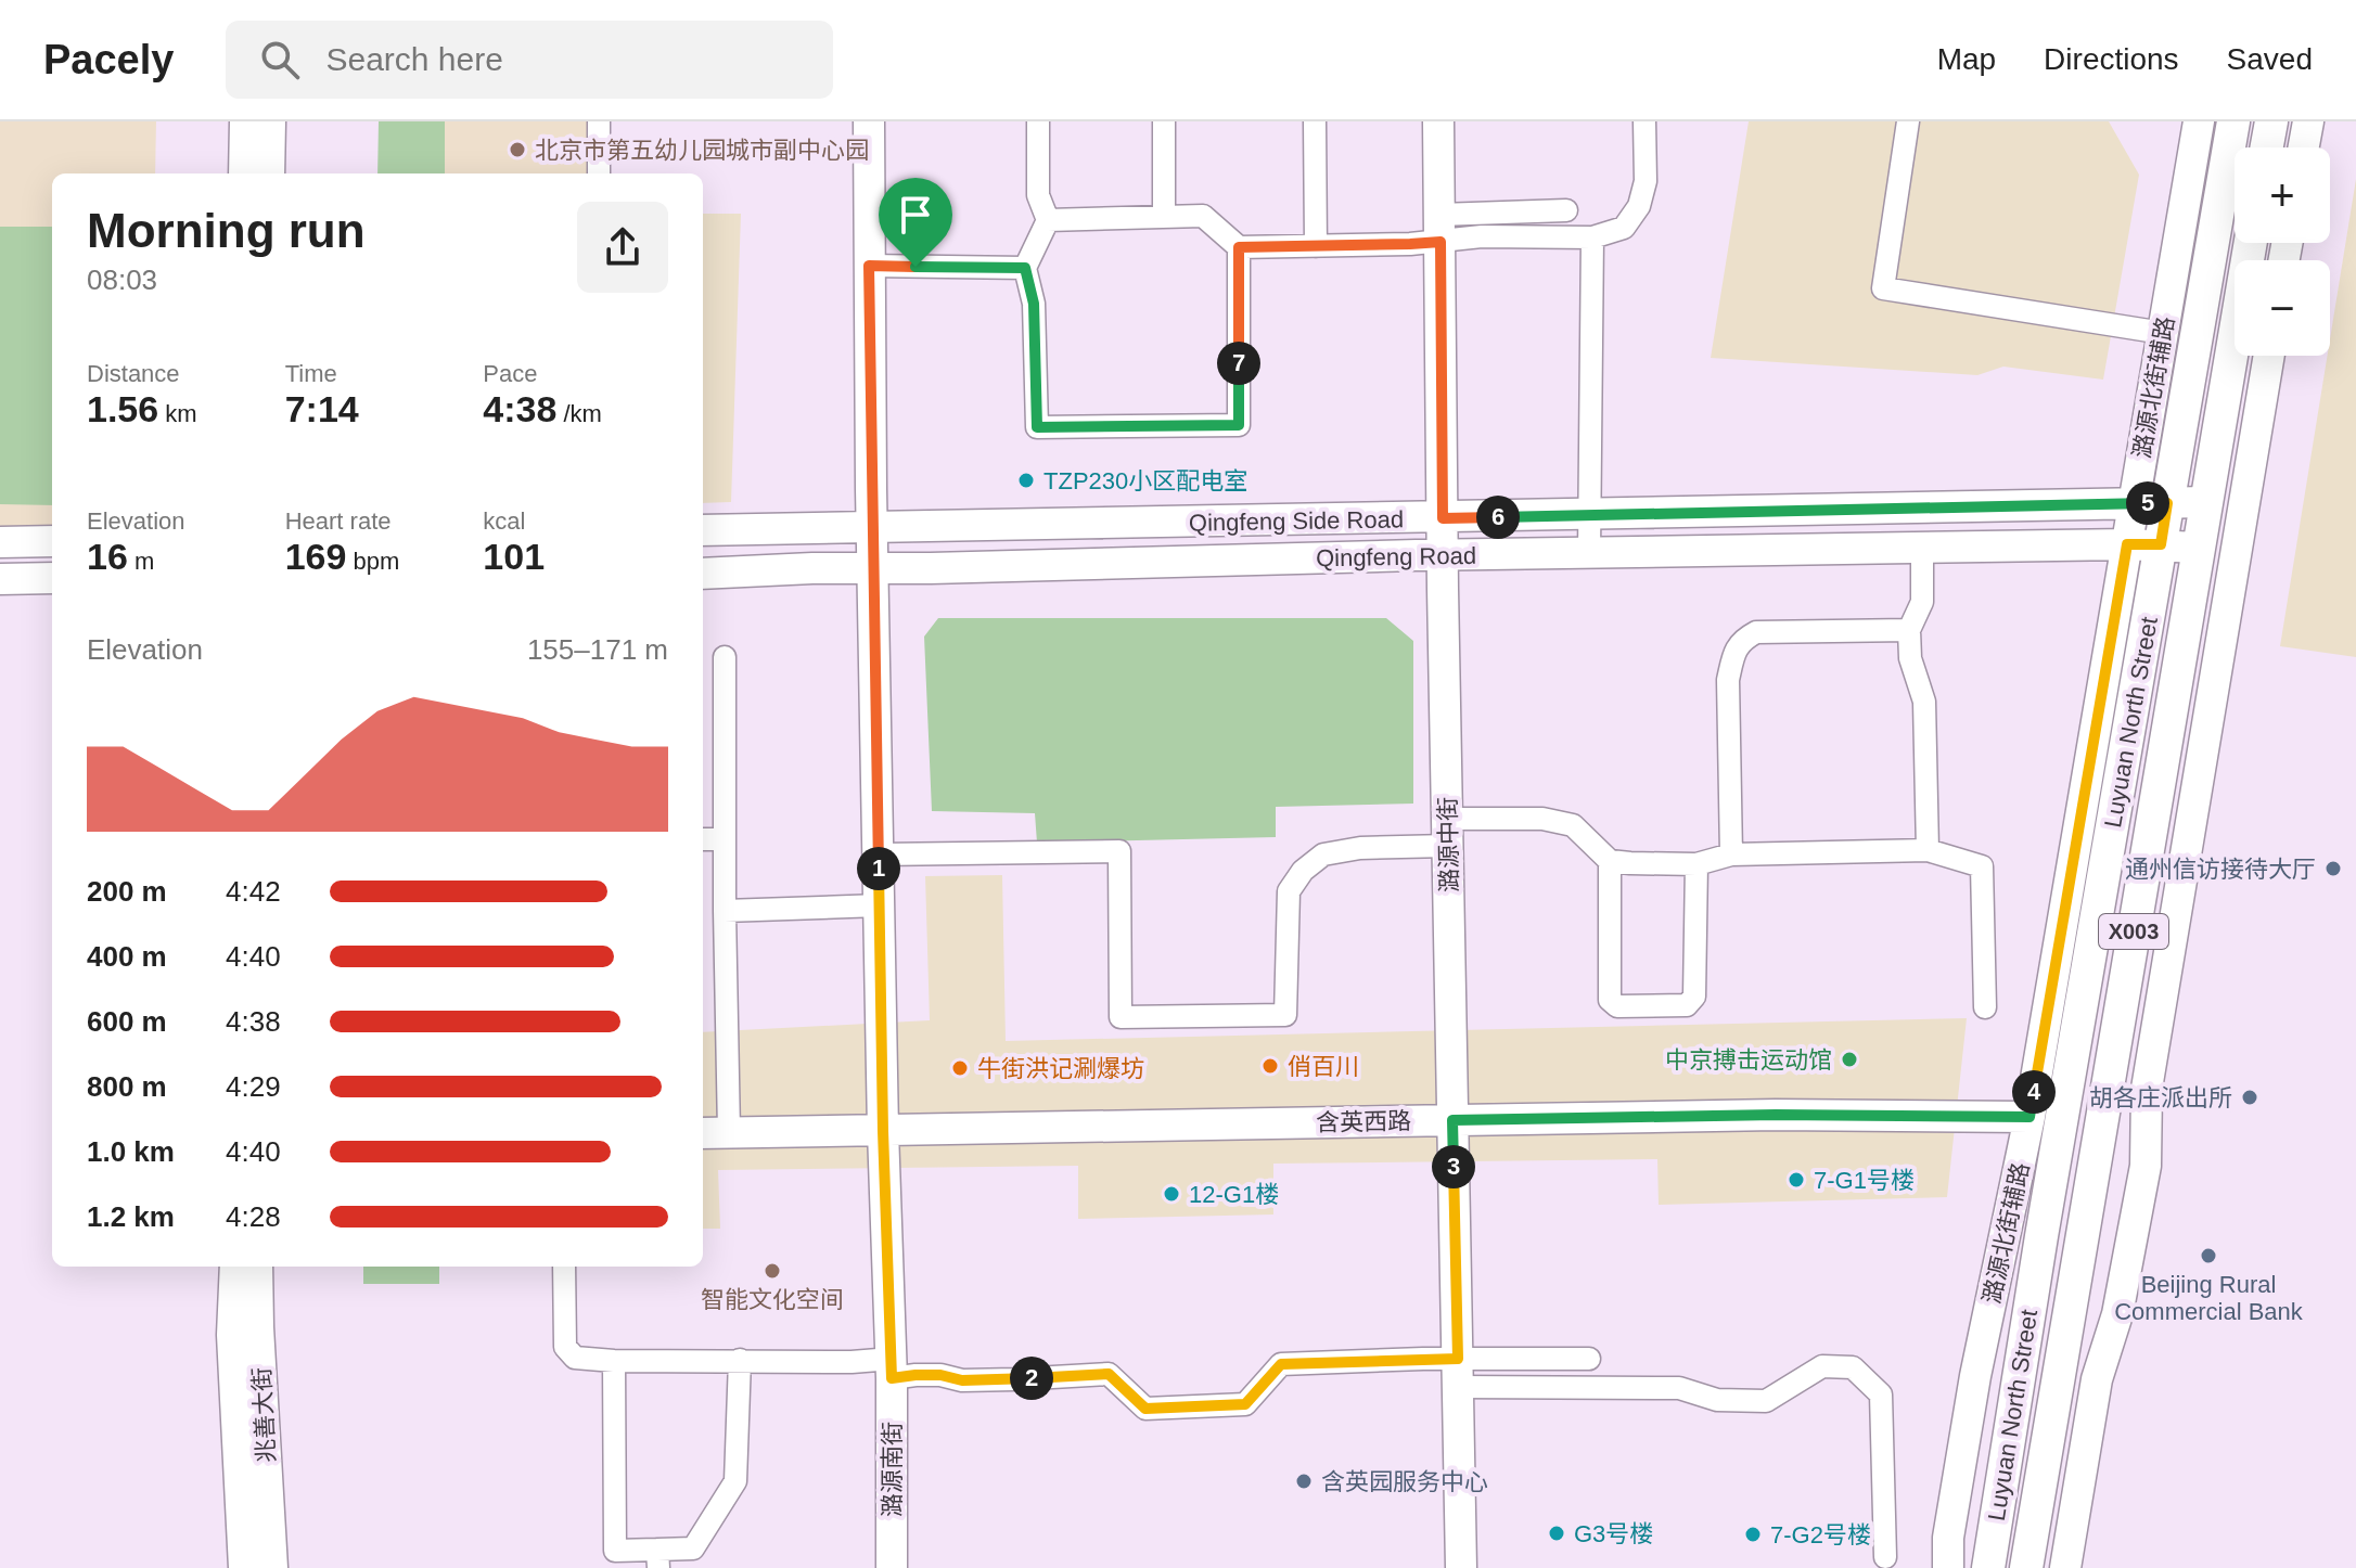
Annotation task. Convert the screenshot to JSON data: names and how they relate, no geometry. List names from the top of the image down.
{
  "streets": {
    "main road": ["Luyuan North Street", "X003"],
    "street": [
      "潞源北街辅路",
      "Qingfeng Side Road",
      "Qingfeng Road",
      "潞源中街",
      "含英西路",
      "兆善大街",
      "潞源南街"
    ]
  },
  "crossings": [
    ["潞源北街辅路", "Qingfeng Side Road"],
    ["潞源北街辅路", "Qingfeng Road"],
    ["潞源北街辅路", "含英西路"],
    ["Qingfeng Side Road", "Luyuan North Street"],
    ["Qingfeng Side Road", "潞源中街"],
    ["Qingfeng Side Road", "潞源南街"],
    ["Qingfeng Road", "Luyuan North Street"],
    ["Qingfeng Road", "潞源中街"],
    ["Qingfeng Road", "潞源南街"],
    ["潞源中街", "含英西路"],
    ["含英西路", "潞源南街"]
  ],
  "places": [
    "北京市第五幼儿园城市副中心园",
    "TZP230小区配电室",
    "通州信访接待大厅",
    "中京搏击运动馆",
    "俏百川",
    "牛街洪记涮爆坊",
    "胡各庄派出所",
    "7-G1号楼",
    "12-G1楼",
    "Beijing Rural Commercial Bank",
    "智能文化空间",
    "含英园服务中心",
    "G3号楼",
    "7-G2号楼"
  ],
  "page": {
    "header": "Pacely",
    "search": "Search here",
    "nav": ["Map", "Directions", "Saved"],
    "map_buttons": ["+", "−"],
    "heading": ["Morning run", "08:03"],
    "stats": [
      ["Distance", "1.56 km"],
      ["Time", "7:14"],
      ["Pace", "4:38 /km"],
      ["Elevation", "16 m"],
      ["Heart rate", "169 bpm"],
      ["kcal", "101"]
    ],
    "pins": [
      "7",
      "5",
      "6",
      "1",
      "4",
      "3",
      "2"
    ],
    "chart": ["Elevation", "155–171 m"],
    "list": [
      {
        "name": "200 m",
        "note": "4:42"
      },
      {
        "name": "400 m",
        "note": "4:40"
      },
      {
        "name": "600 m",
        "note": "4:38"
      },
      {
        "name": "800 m",
        "note": "4:29"
      },
      {
        "name": "1.0 km",
        "note": "4:40"
      },
      {
        "name": "1.2 km",
        "note": "4:28"
      }
    ]
  }
}
